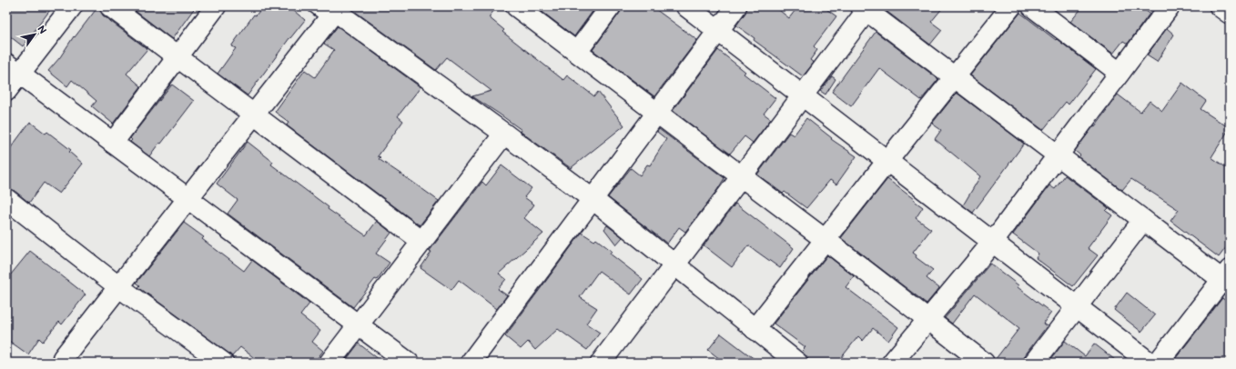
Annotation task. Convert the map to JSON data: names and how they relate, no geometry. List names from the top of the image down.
{
  "north": "top right"
}
